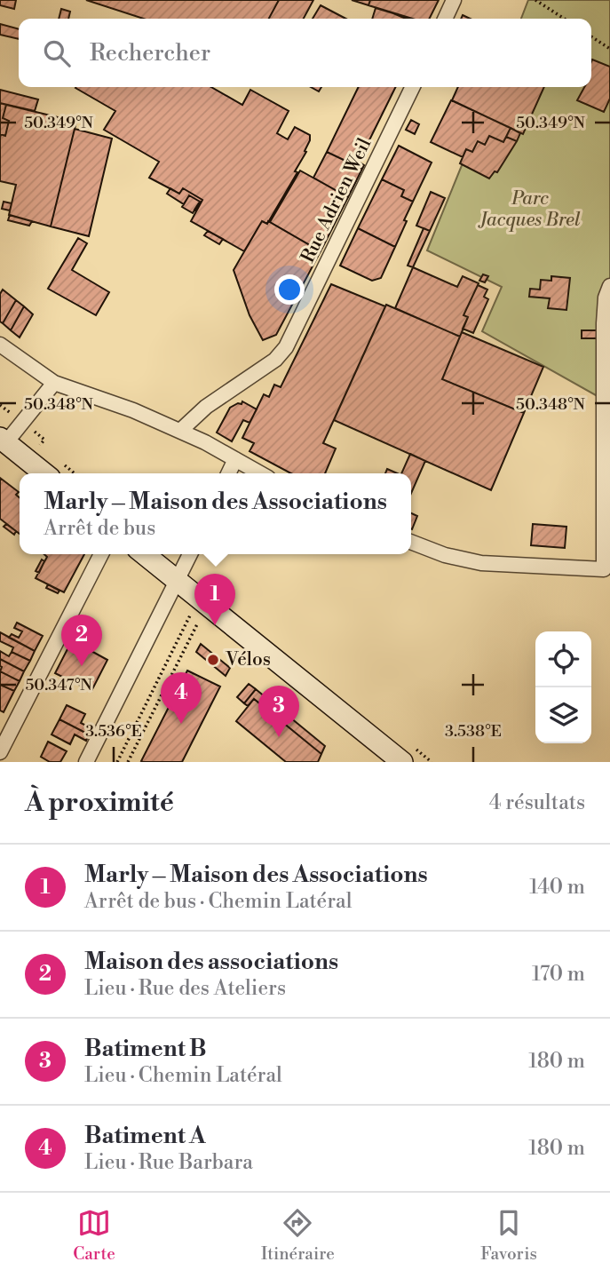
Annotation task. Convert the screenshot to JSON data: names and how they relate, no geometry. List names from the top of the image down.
{
  "streets": {
    "street": ["Rue Adrien Weil"]
  },
  "parks": ["Parc Jacques Brel"],
  "places": ["Vélos"],
  "page": {
    "search": "Rechercher",
    "popup": ["Marly – Maison des Associations", "Arrêt de bus"],
    "pins": [
      "1",
      "2",
      "4",
      "3"
    ],
    "heading": ["À proximité", "4 résultats"],
    "list": [
      {
        "mark": "1",
        "name": "Marly – Maison des Associations",
        "note": "Arrêt de bus · Chemin Latéral",
        "value": "140 m"
      },
      {
        "mark": "2",
        "name": "Maison des associations",
        "note": "Lieu · Rue des Ateliers",
        "value": "170 m"
      },
      {
        "mark": "3",
        "name": "Batiment B",
        "note": "Lieu · Chemin Latéral",
        "value": "180 m"
      },
      {
        "mark": "4",
        "name": "Batiment A",
        "note": "Lieu · Rue Barbara",
        "value": "180 m"
      }
    ],
    "nav": ["Carte", "Itinéraire", "Favoris"]
  },
  "coordinates": [
    "50.349°N",
    "50.348°N",
    "50.347°N",
    "3.536°E",
    "3.538°E"
  ]
}
